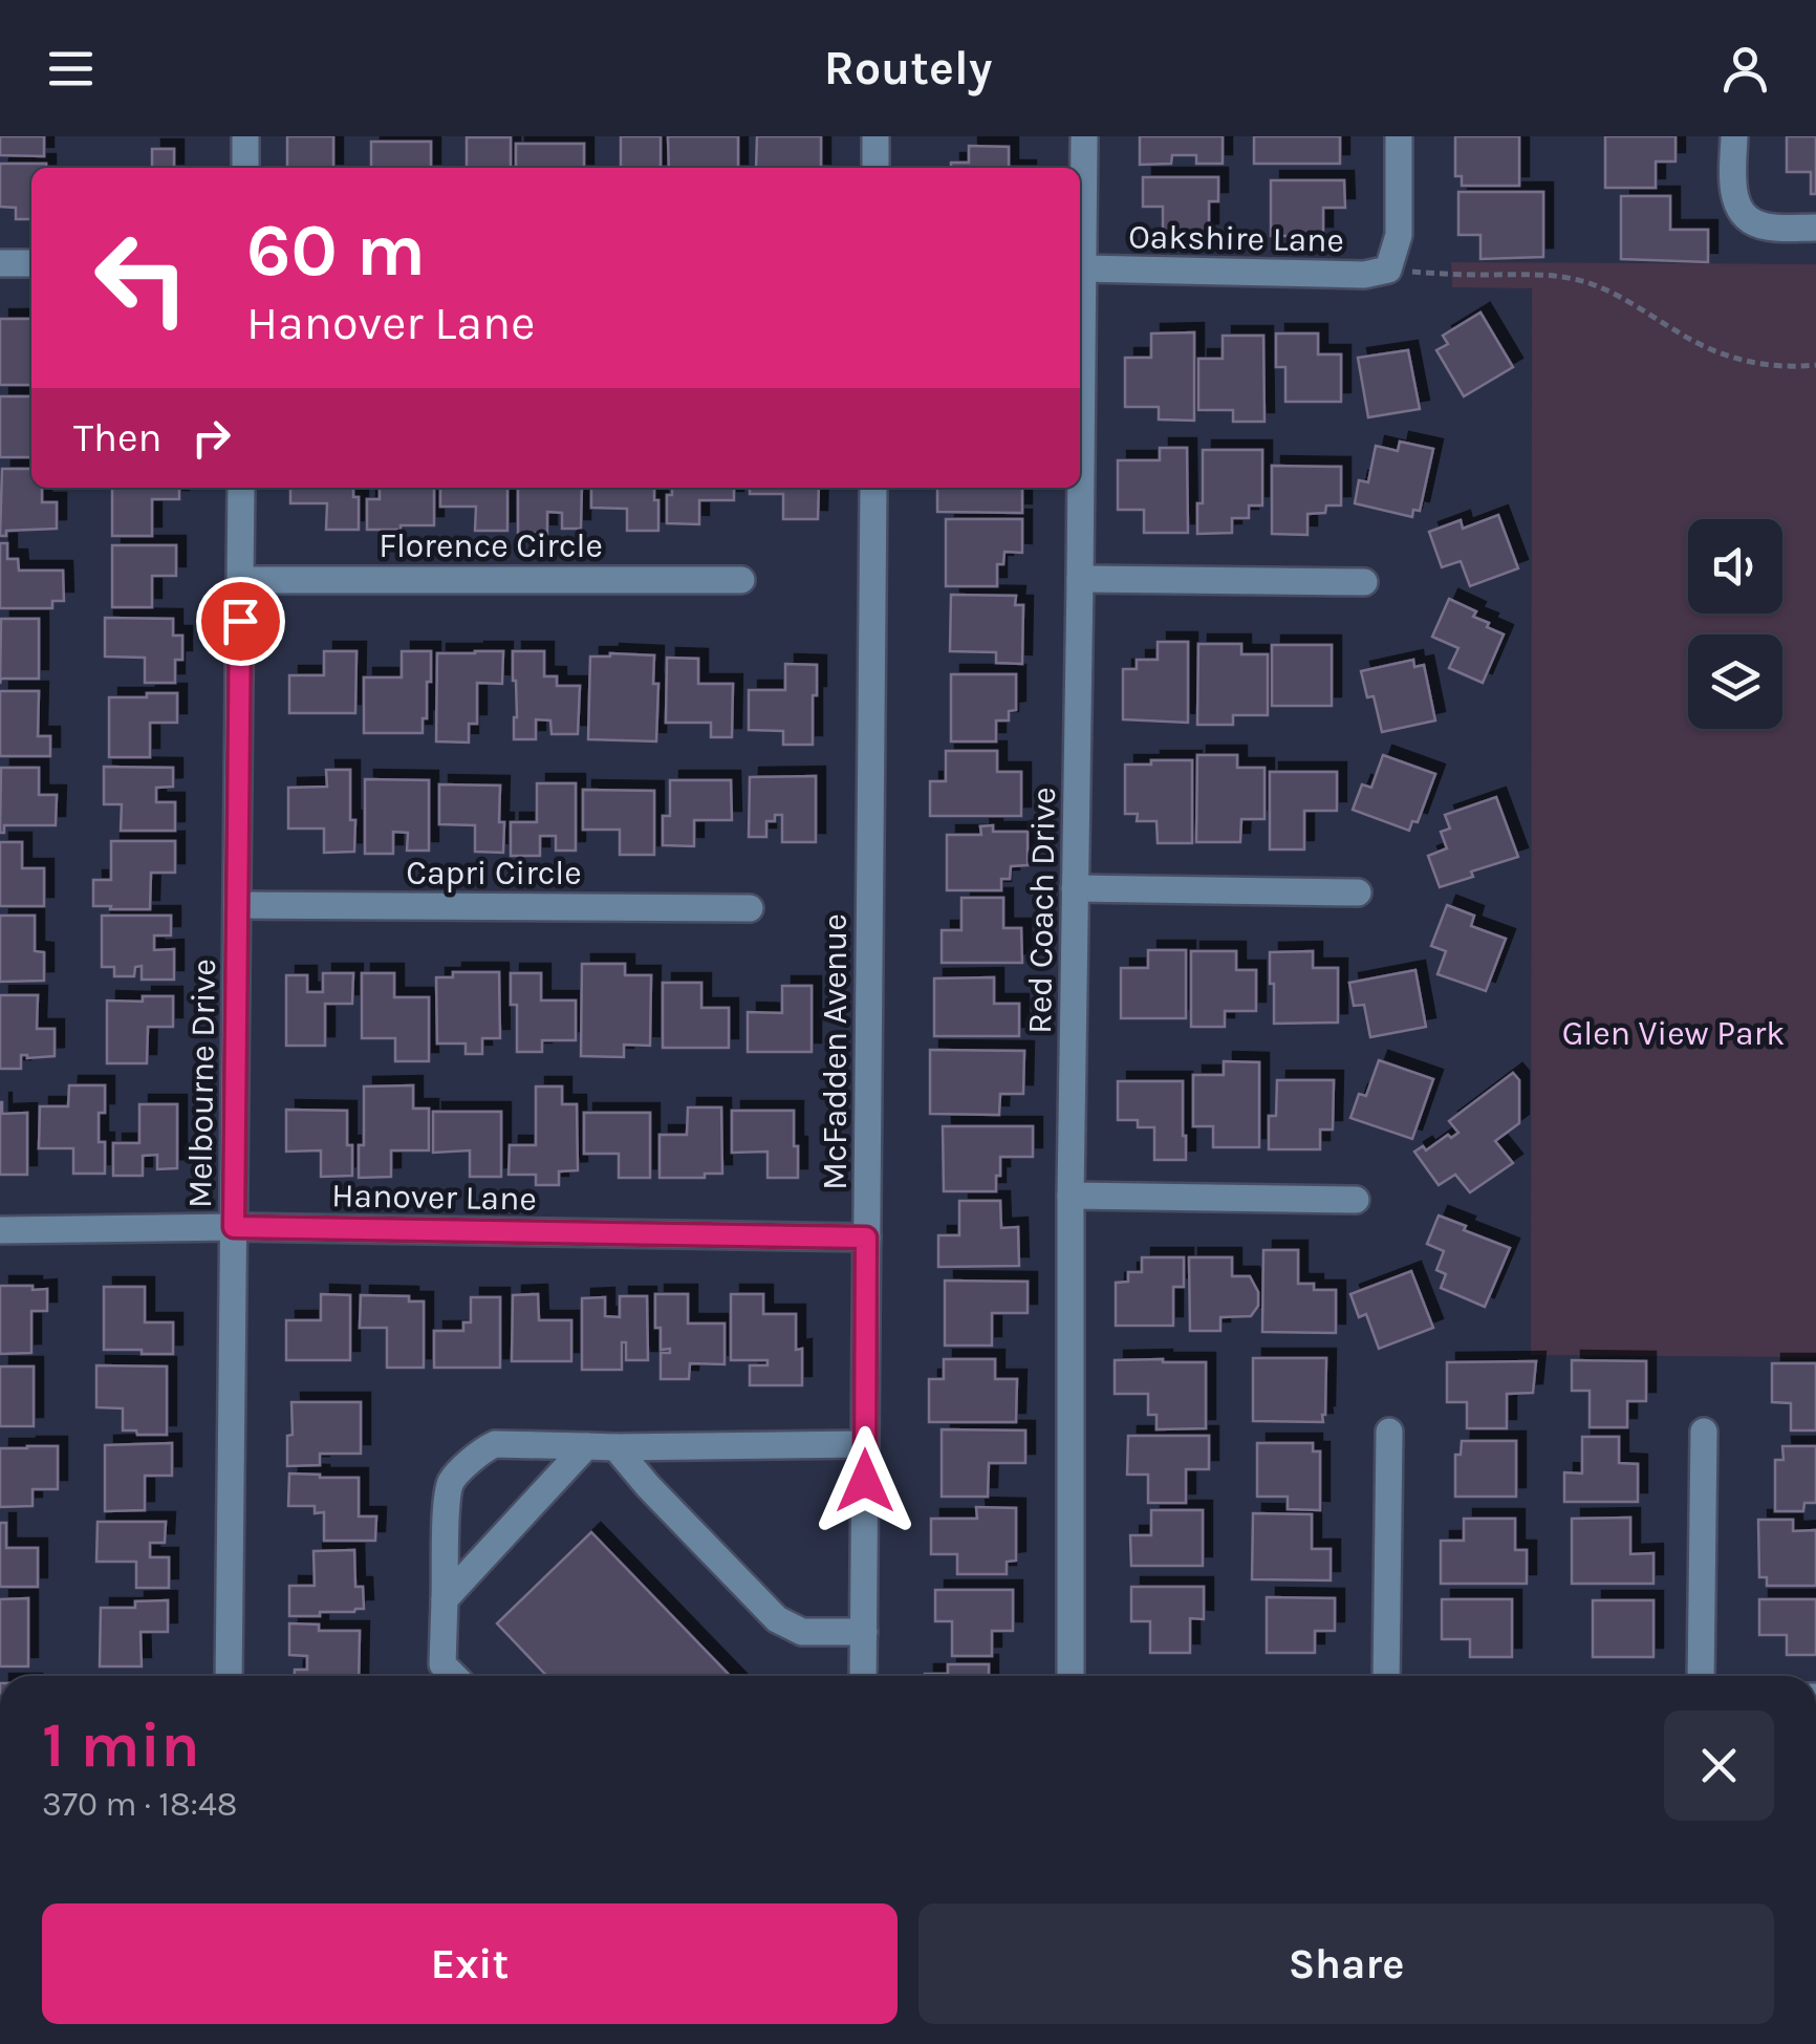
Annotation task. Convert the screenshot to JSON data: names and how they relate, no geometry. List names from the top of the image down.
{
  "streets": {
    "street": [
      "Oakshire Lane",
      "Florence Circle",
      "Capri Circle",
      "Red Coach Drive",
      "McFadden Avenue",
      "Melbourne Drive",
      "Hanover Lane"
    ]
  },
  "crossings": [
    ["Oakshire Lane", "Red Coach Drive"],
    ["Florence Circle", "Melbourne Drive"],
    ["Capri Circle", "Melbourne Drive"],
    ["McFadden Avenue", "Hanover Lane"],
    ["Melbourne Drive", "Hanover Lane"]
  ],
  "parks": ["Glen View Park"],
  "page": {
    "header": "Routely",
    "turn": ["60 m", "Hanover Lane"],
    "then": "Then",
    "heading": ["1 min", "370 m · 18:48"],
    "buttons": ["Exit", "Share"]
  }
}
